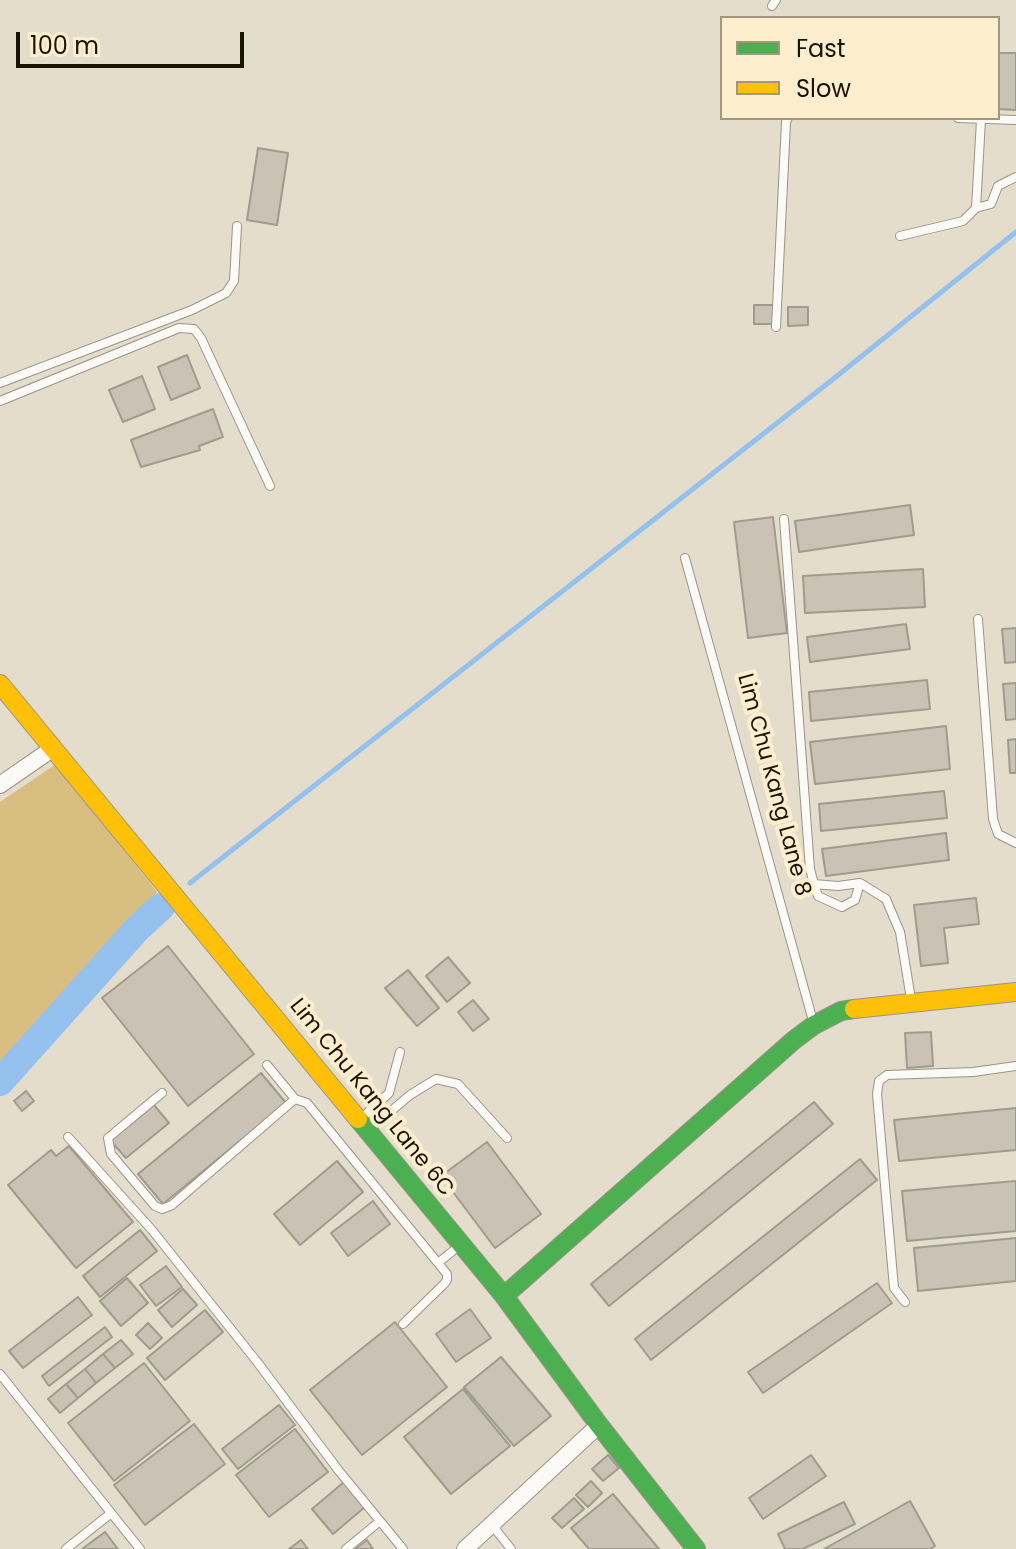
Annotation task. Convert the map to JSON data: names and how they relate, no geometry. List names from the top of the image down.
{
  "streets": {
    "street": ["Lim Chu Kang Lane 6C"],
    "lane": ["Lim Chu Kang Lane 8"]
  },
  "legend": ["Fast", "Slow"],
  "scale_bar": "100 m"
}
